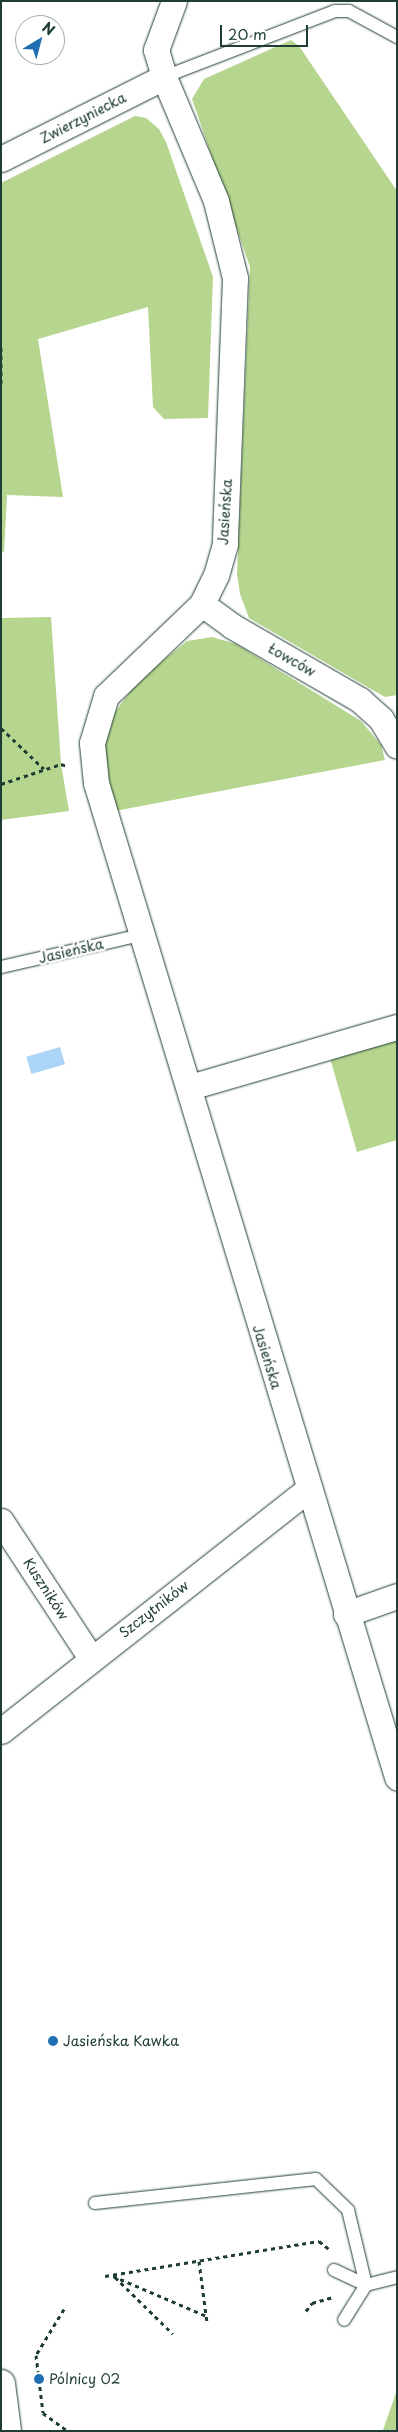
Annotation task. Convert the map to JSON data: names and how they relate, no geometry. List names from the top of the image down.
{
  "streets": {
    "street": [
      "Zwierzyniecka",
      "Jasieńska",
      "Łowców",
      "Kuszników",
      "Szczytników"
    ]
  },
  "crossings": [
    ["Zwierzyniecka", "Jasieńska"],
    ["Jasieńska", "Łowców"],
    ["Jasieńska", "Szczytników"],
    ["Kuszników", "Szczytników"]
  ],
  "places": ["Jasieńska Kawka", "Pólnicy 02"],
  "scale_bar": "20 m",
  "north": "top right"
}
